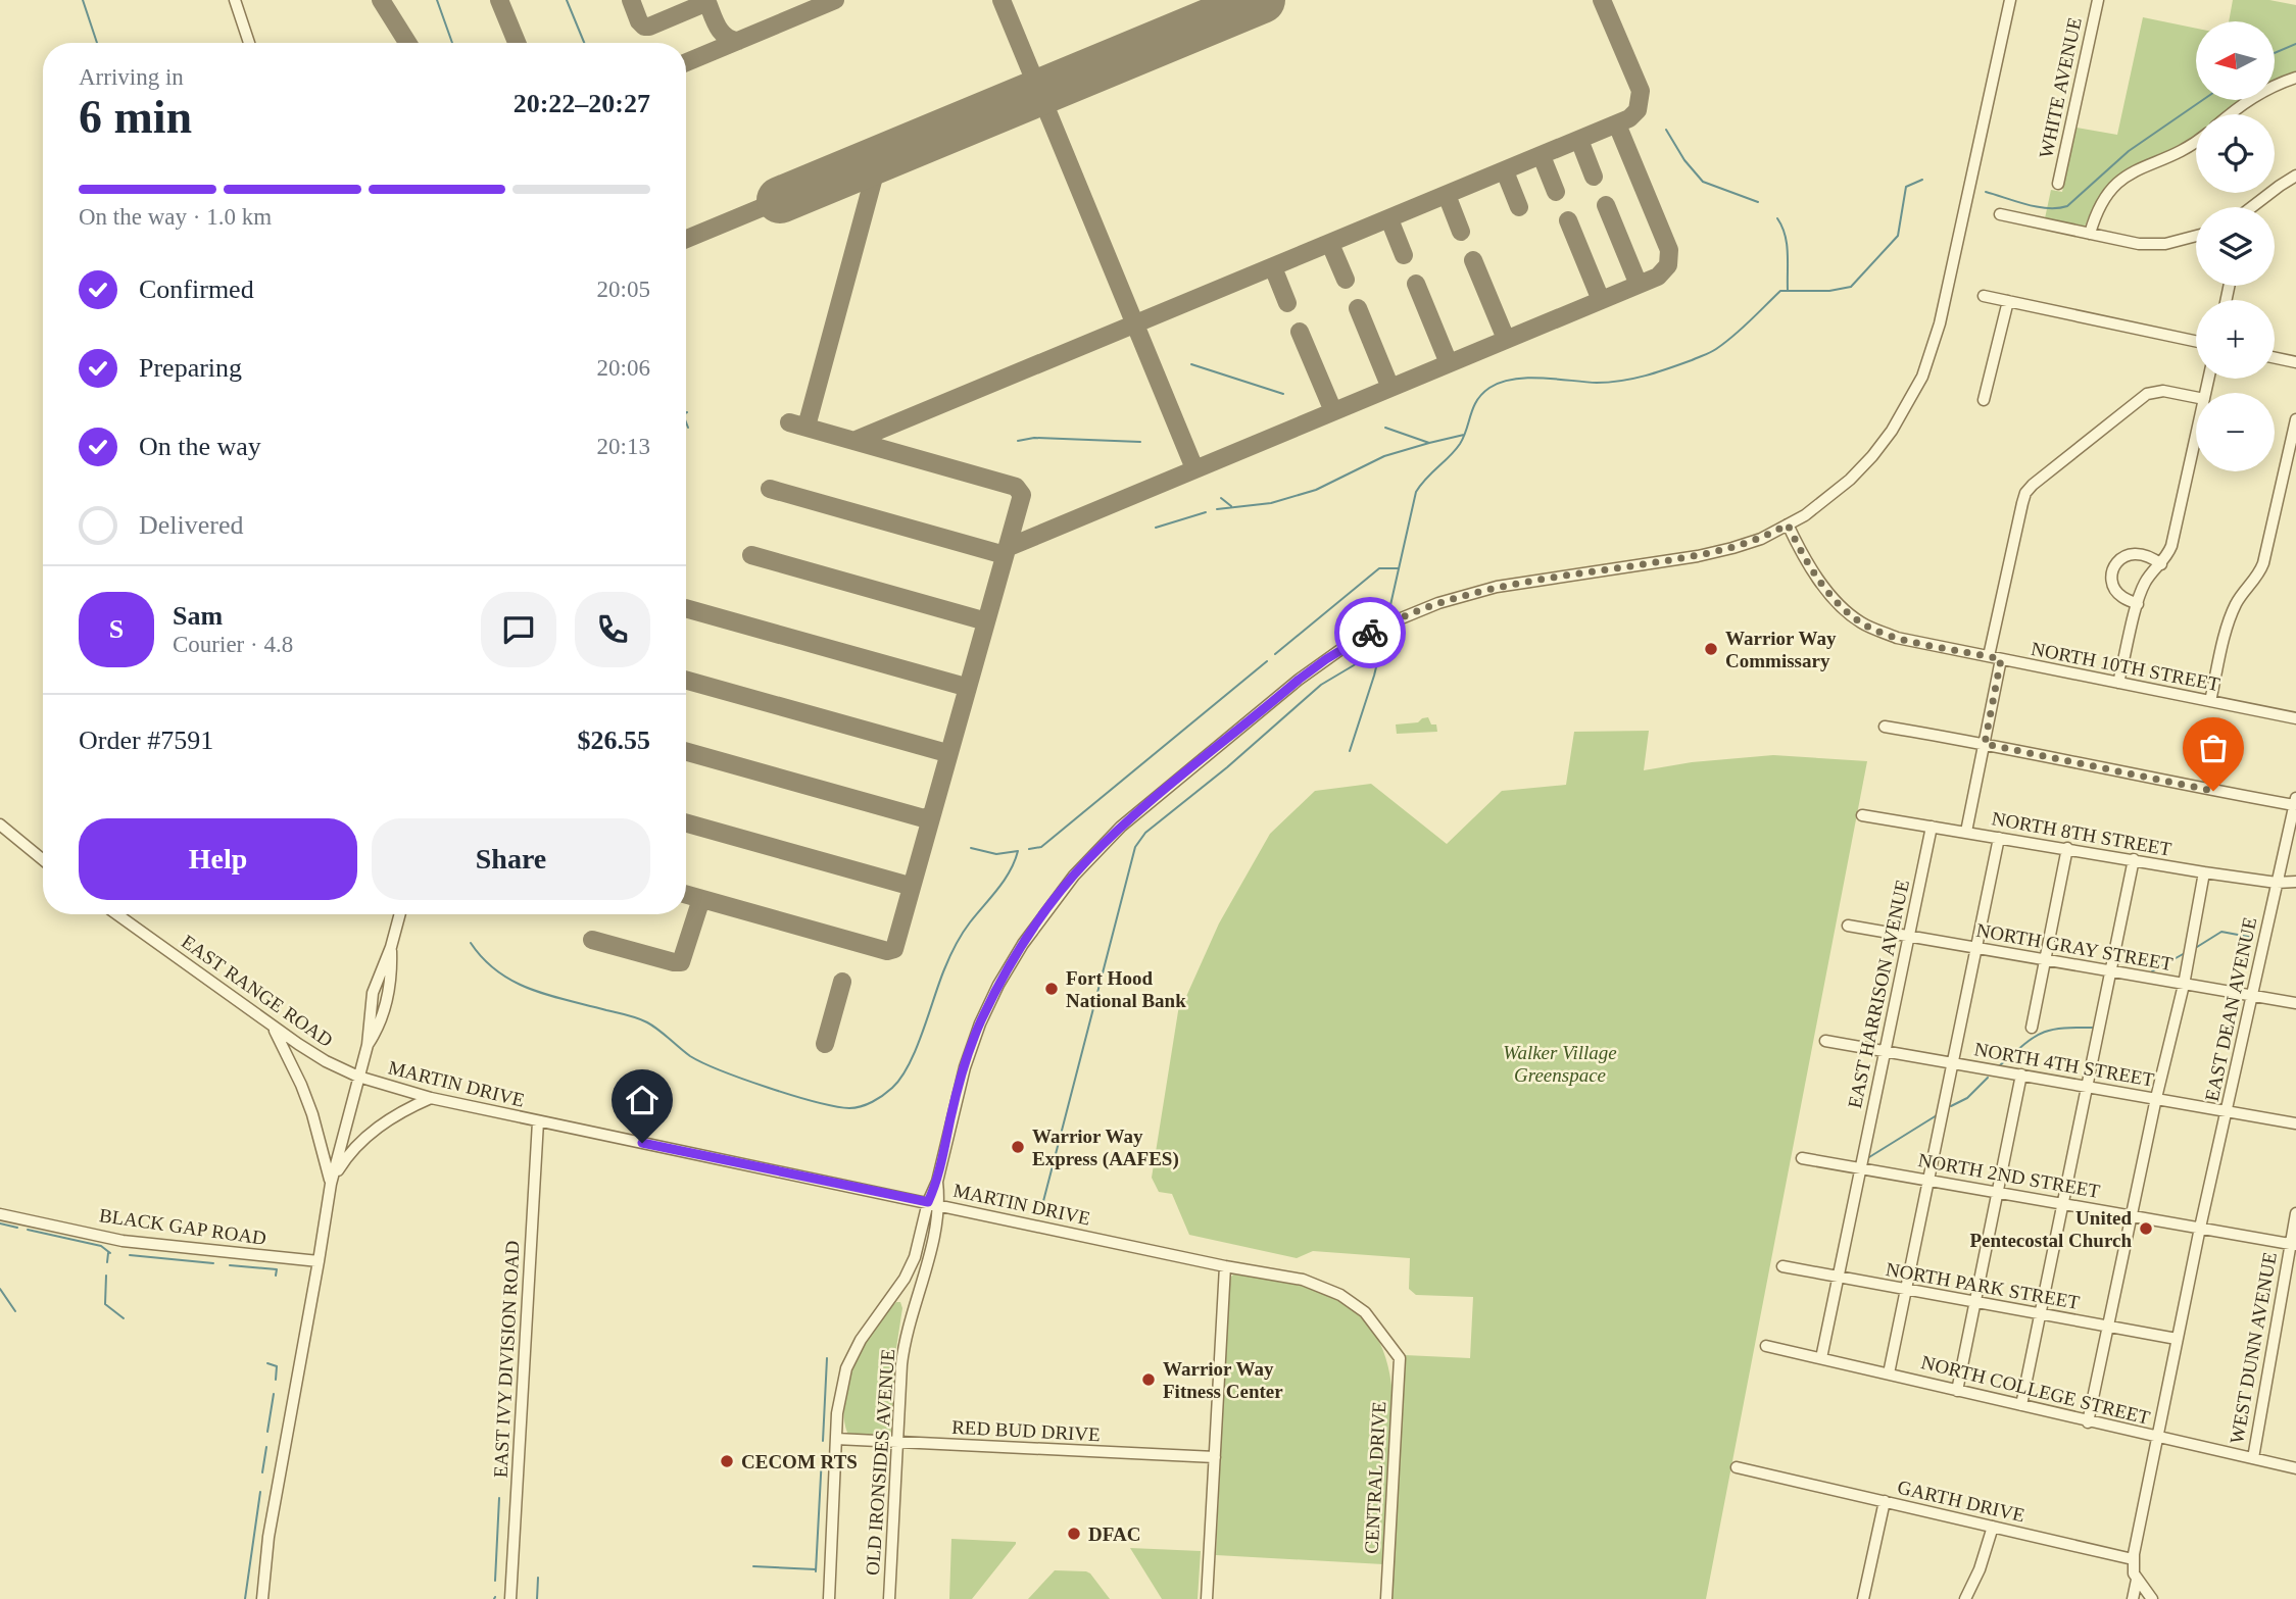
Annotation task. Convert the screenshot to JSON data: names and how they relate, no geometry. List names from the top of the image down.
{
  "streets": {
    "street": [
      "WHITE AVENUE",
      "NORTH 10TH STREET",
      "NORTH 8TH STREET",
      "NORTH GRAY STREET",
      "EAST RANGE ROAD",
      "EAST HARRISON AVENUE",
      "EAST DEAN AVENUE",
      "NORTH 4TH STREET",
      "MARTIN DRIVE",
      "NORTH 2ND STREET",
      "BLACK GAP ROAD",
      "NORTH PARK STREET",
      "WEST DUNN AVENUE",
      "EAST IVY DIVISION ROAD",
      "NORTH COLLEGE STREET",
      "RED BUD DRIVE",
      "OLD IRONSIDES AVENUE",
      "CENTRAL DRIVE",
      "GARTH DRIVE"
    ]
  },
  "crossings": [
    ["NORTH 8TH STREET", "EAST HARRISON AVENUE"],
    ["NORTH 8TH STREET", "EAST DEAN AVENUE"],
    ["NORTH GRAY STREET", "EAST HARRISON AVENUE"],
    ["NORTH GRAY STREET", "EAST DEAN AVENUE"],
    ["EAST RANGE ROAD", "MARTIN DRIVE"],
    ["EAST HARRISON AVENUE", "NORTH 4TH STREET"],
    ["EAST HARRISON AVENUE", "NORTH 2ND STREET"],
    ["EAST HARRISON AVENUE", "NORTH PARK STREET"],
    ["EAST HARRISON AVENUE", "NORTH COLLEGE STREET"],
    ["EAST DEAN AVENUE", "NORTH 4TH STREET"],
    ["EAST DEAN AVENUE", "NORTH 2ND STREET"],
    ["EAST DEAN AVENUE", "NORTH PARK STREET"],
    ["EAST DEAN AVENUE", "NORTH COLLEGE STREET"],
    ["EAST DEAN AVENUE", "GARTH DRIVE"],
    ["MARTIN DRIVE", "EAST IVY DIVISION ROAD"],
    ["MARTIN DRIVE", "OLD IRONSIDES AVENUE"],
    ["MARTIN DRIVE", "CENTRAL DRIVE"],
    ["NORTH 2ND STREET", "WEST DUNN AVENUE"],
    ["WEST DUNN AVENUE", "NORTH COLLEGE STREET"],
    ["RED BUD DRIVE", "OLD IRONSIDES AVENUE"]
  ],
  "parks": ["Walker Village Greenspace"],
  "places": [
    "Warrior Way Commissary",
    "Fort Hood National Bank",
    "Warrior Way Express (AAFES)",
    "United Pentecostal Church",
    "Warrior Way Fitness Center",
    "CECOM RTS",
    "DFAC"
  ],
  "north": "left",
  "page": {
    "map_buttons": ["+", "−"],
    "heading": ["6 min", "Arriving in", "20:22–20:27"],
    "panel": [
      "Sam",
      "Courier · 4.8",
      "Order #7591",
      "$26.55"
    ],
    "bar": "On the way · 1.0 km",
    "list": [
      ["Confirmed", "20:05"],
      ["Preparing", "20:06"],
      ["On the way", "20:13"],
      "Delivered"
    ],
    "round": "S",
    "buttons": ["Help", "Share"]
  }
}
